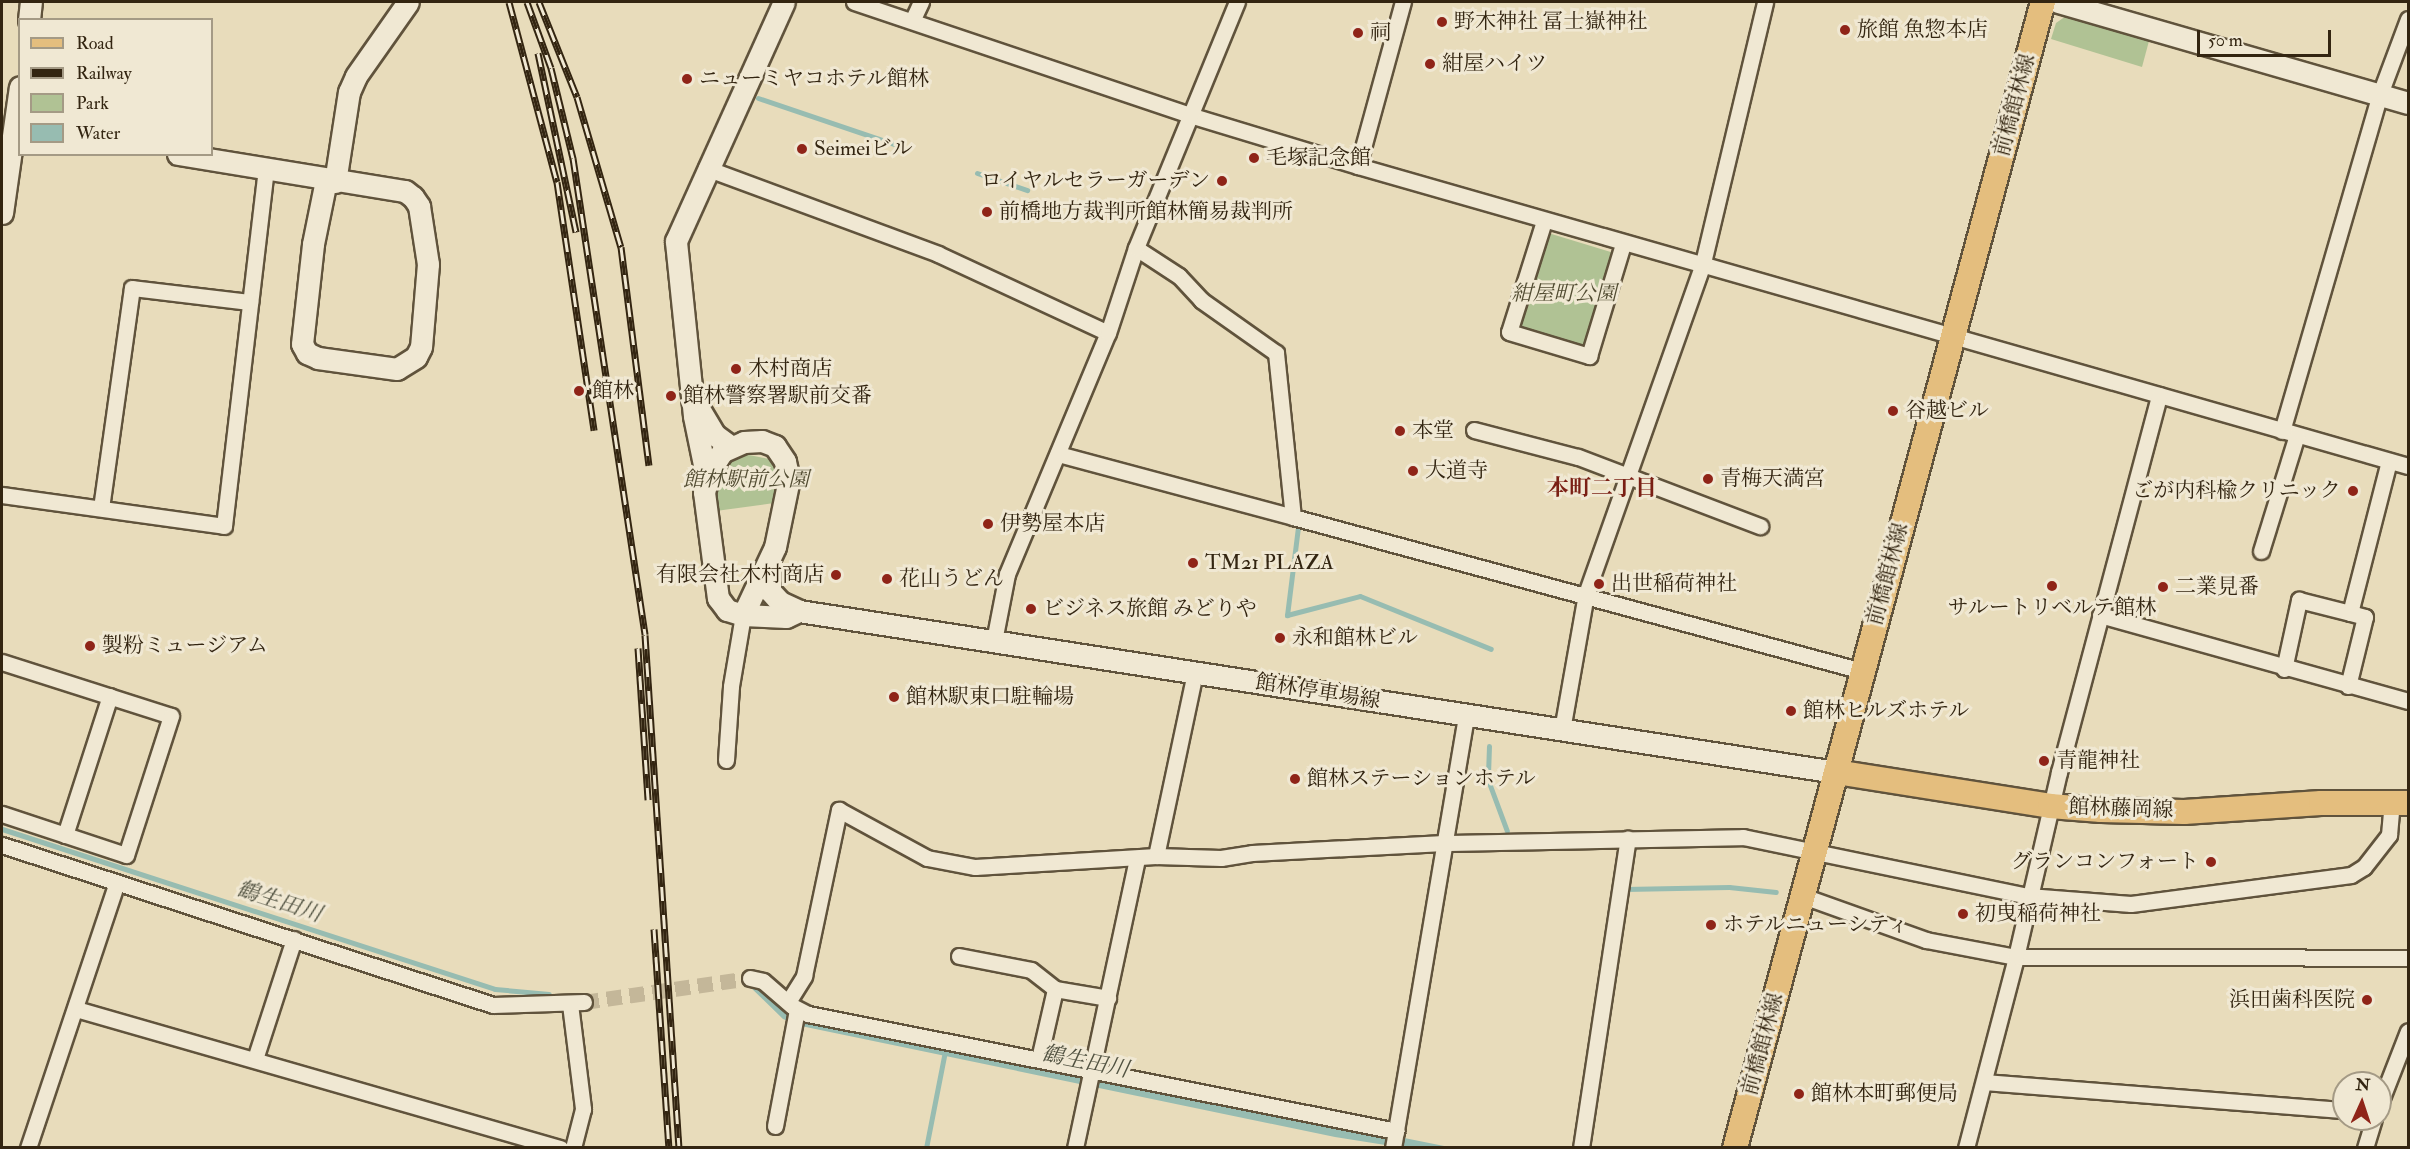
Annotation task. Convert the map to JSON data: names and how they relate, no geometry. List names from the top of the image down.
{
  "streets": {
    "main road": ["前橋館林線", "館林藤岡線"],
    "street": ["館林停車場線"]
  },
  "crossings": [
    ["前橋館林線", "館林停車場線"],
    ["前橋館林線", "館林藤岡線"],
    ["館林停車場線", "館林藤岡線"]
  ],
  "districts": ["本町二丁目"],
  "water": ["鶴生田川"],
  "parks": ["紺屋町公園", "館林駅前公園"],
  "places": [
    "野木神社 冨士嶽神社",
    "旅館 魚惣本店",
    "祠",
    "紺屋ハイツ",
    "ニューミヤコホテル館林",
    "Seimeiビル",
    "毛塚記念館",
    "ロイヤルセラーガーデン",
    "前橋地方裁判所館林簡易裁判所",
    "木村商店",
    "館林",
    "館林警察署駅前交番",
    "谷越ビル",
    "本堂",
    "大道寺",
    "青梅天満宮",
    "ごが内科楡クリニック",
    "伊勢屋本店",
    "TM21 PLAZA",
    "有限会社木村商店",
    "花山うどん",
    "出世稲荷神社",
    "サルートリベルテ館林",
    "二業見番",
    "ビジネス旅館 みどりや",
    "永和館林ビル",
    "製粉ミュージアム",
    "館林駅東口駐輪場",
    "館林ヒルズホテル",
    "青龍神社",
    "館林ステーションホテル",
    "グランコンフォート",
    "初曳稲荷神社",
    "ホテルニューシティ",
    "浜田歯科医院",
    "館林本町郵便局"
  ],
  "legend": [
    "Road",
    "Railway",
    "Park",
    "Water"
  ],
  "scale_bar": "50 m",
  "north": "top"
}
